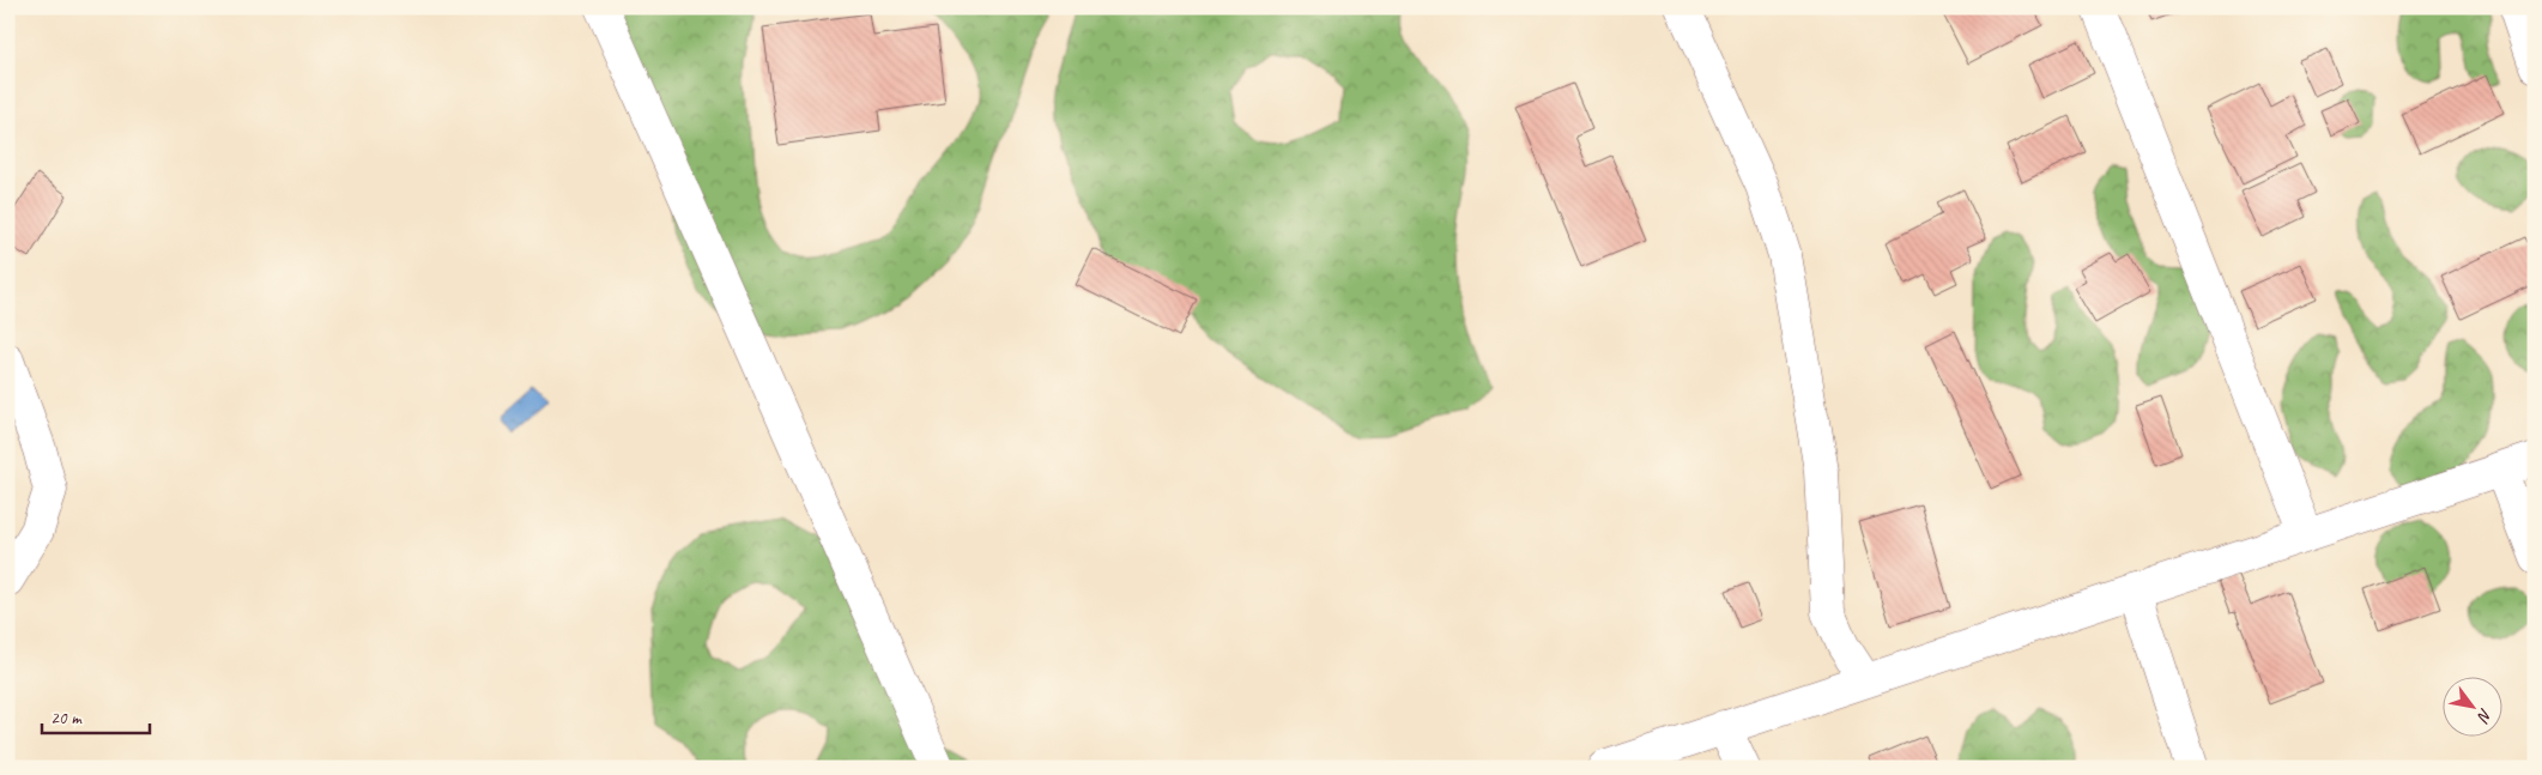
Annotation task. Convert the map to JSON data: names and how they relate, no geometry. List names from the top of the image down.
{
  "scale_bar": "20 m",
  "north": "bottom right"
}
